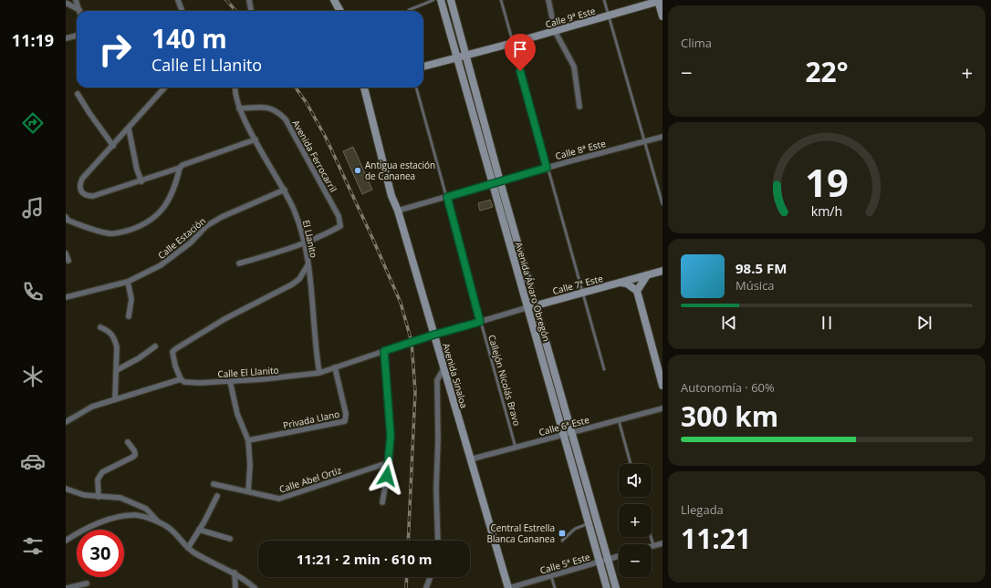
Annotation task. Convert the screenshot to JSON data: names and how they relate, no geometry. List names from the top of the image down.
{
  "streets": {
    "street": [
      "Calle 9ª Este",
      "Calle 8ª Este",
      "Avenida Ferrocarril",
      "Calle Estación",
      "El Llanito",
      "Calle 7ª Este",
      "Avenida Álvaro Obregón",
      "Calle El Llanito",
      "Avenida Sinaloa",
      "Privada Llano",
      "Calle 6ª Este",
      "Calle Abel Ortiz",
      "Calle 5ª Este"
    ],
    "lane": ["Callejón Nicolás Bravo"]
  },
  "crossings": [
    ["Calle 9ª Este", "Avenida Álvaro Obregón"],
    ["Calle 8ª Este", "Avenida Álvaro Obregón"],
    ["Calle 8ª Este", "Avenida Sinaloa"],
    ["Calle 8ª Este", "Callejón Nicolás Bravo"],
    ["Avenida Ferrocarril", "El Llanito"],
    ["Calle Estación", "El Llanito"],
    ["El Llanito", "Calle El Llanito"],
    ["Calle 7ª Este", "Avenida Álvaro Obregón"],
    ["Calle 7ª Este", "Calle El Llanito"],
    ["Calle 7ª Este", "Avenida Sinaloa"],
    ["Calle 7ª Este", "Callejón Nicolás Bravo"],
    ["Avenida Álvaro Obregón", "Calle 6ª Este"],
    ["Avenida Álvaro Obregón", "Calle 5ª Este"],
    ["Calle El Llanito", "Avenida Sinaloa"],
    ["Calle El Llanito", "Privada Llano"],
    ["Avenida Sinaloa", "Calle 6ª Este"],
    ["Avenida Sinaloa", "Calle 5ª Este"],
    ["Callejón Nicolás Bravo", "Calle 6ª Este"]
  ],
  "places": {
    "other": ["Antigua estación de Cananea"],
    "transit": ["Central Estrella Blanca Cananea"]
  },
  "page": {
    "tabs": "11:19",
    "tile": [
      "Clima",
      ["Autonomía · 60%", "300 km"],
      ["Llegada", "11:21"]
    ],
    "turn": ["140 m", "Calle El Llanito"],
    "heat": ["−", "22°", "+"],
    "song": ["98.5 FM", "Música"],
    "map_buttons": ["+", "−"],
    "limit": "30",
    "trip": "11:21 · 2 min · 610 m",
    "gauge": ["19", "km/h"]
  }
}
